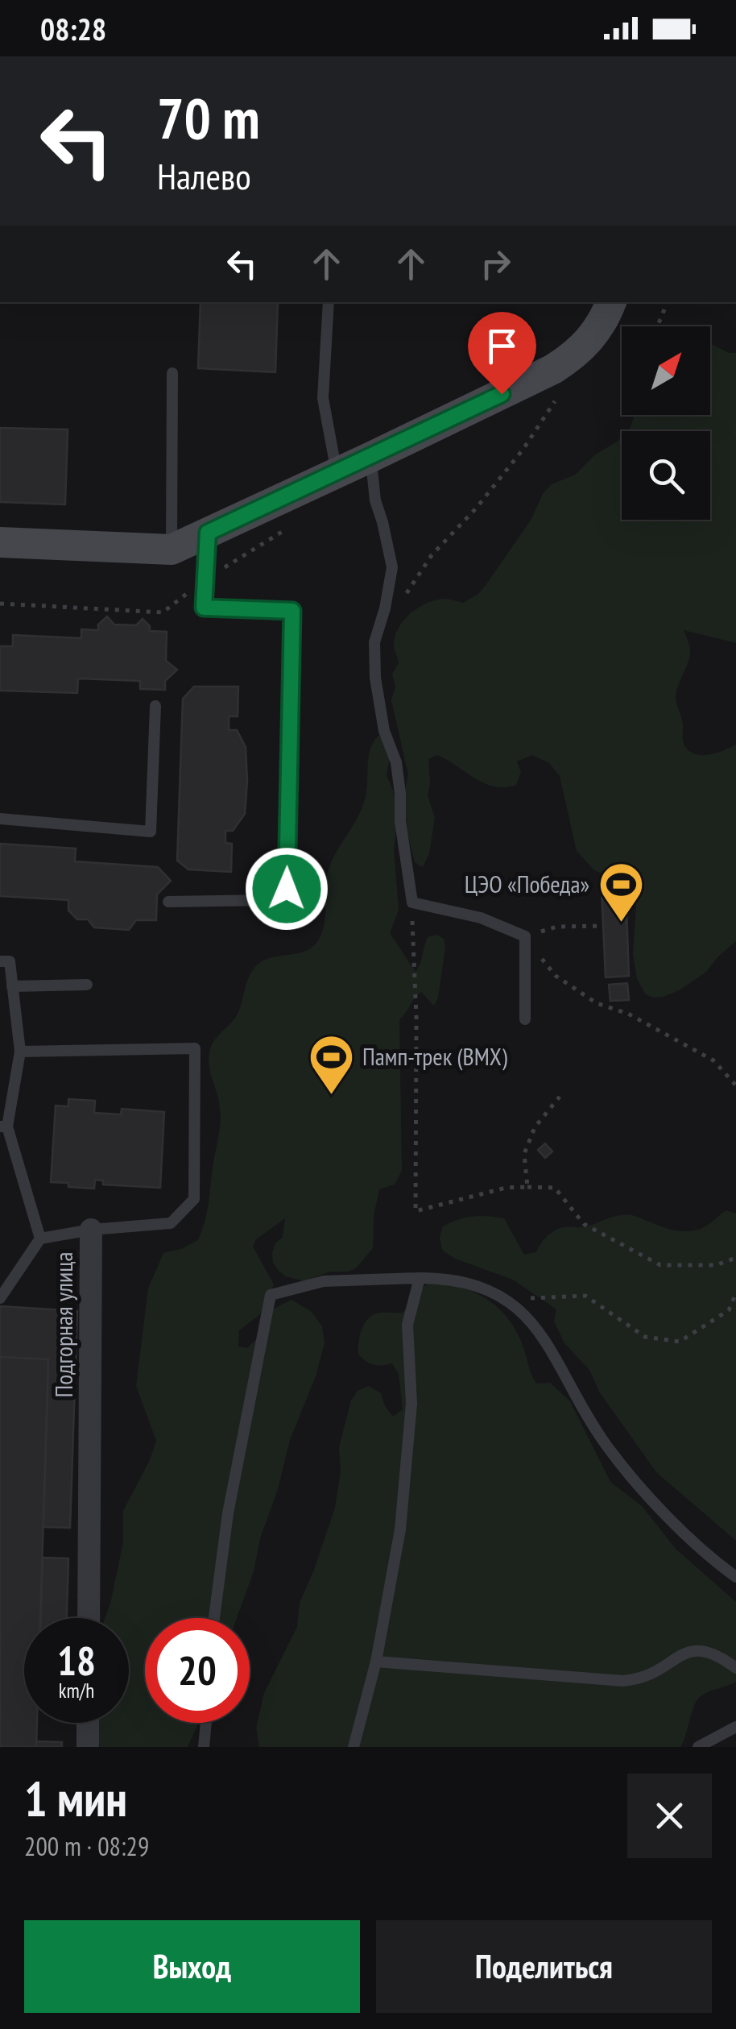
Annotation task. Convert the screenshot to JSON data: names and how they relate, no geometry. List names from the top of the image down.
{
  "streets": {
    "street": ["Подгорная улица"]
  },
  "places": {
    "sports": ["ЦЭО «Победа»", "Памп-трек (BMX)"]
  },
  "north": "top right",
  "page": {
    "status": "08:28",
    "turn": ["70 m", "Налево"],
    "speed": "18 km/h",
    "limit": "20",
    "heading": ["1 мин", "200 m · 08:29"],
    "buttons": ["Выход", "Поделиться"]
  }
}
